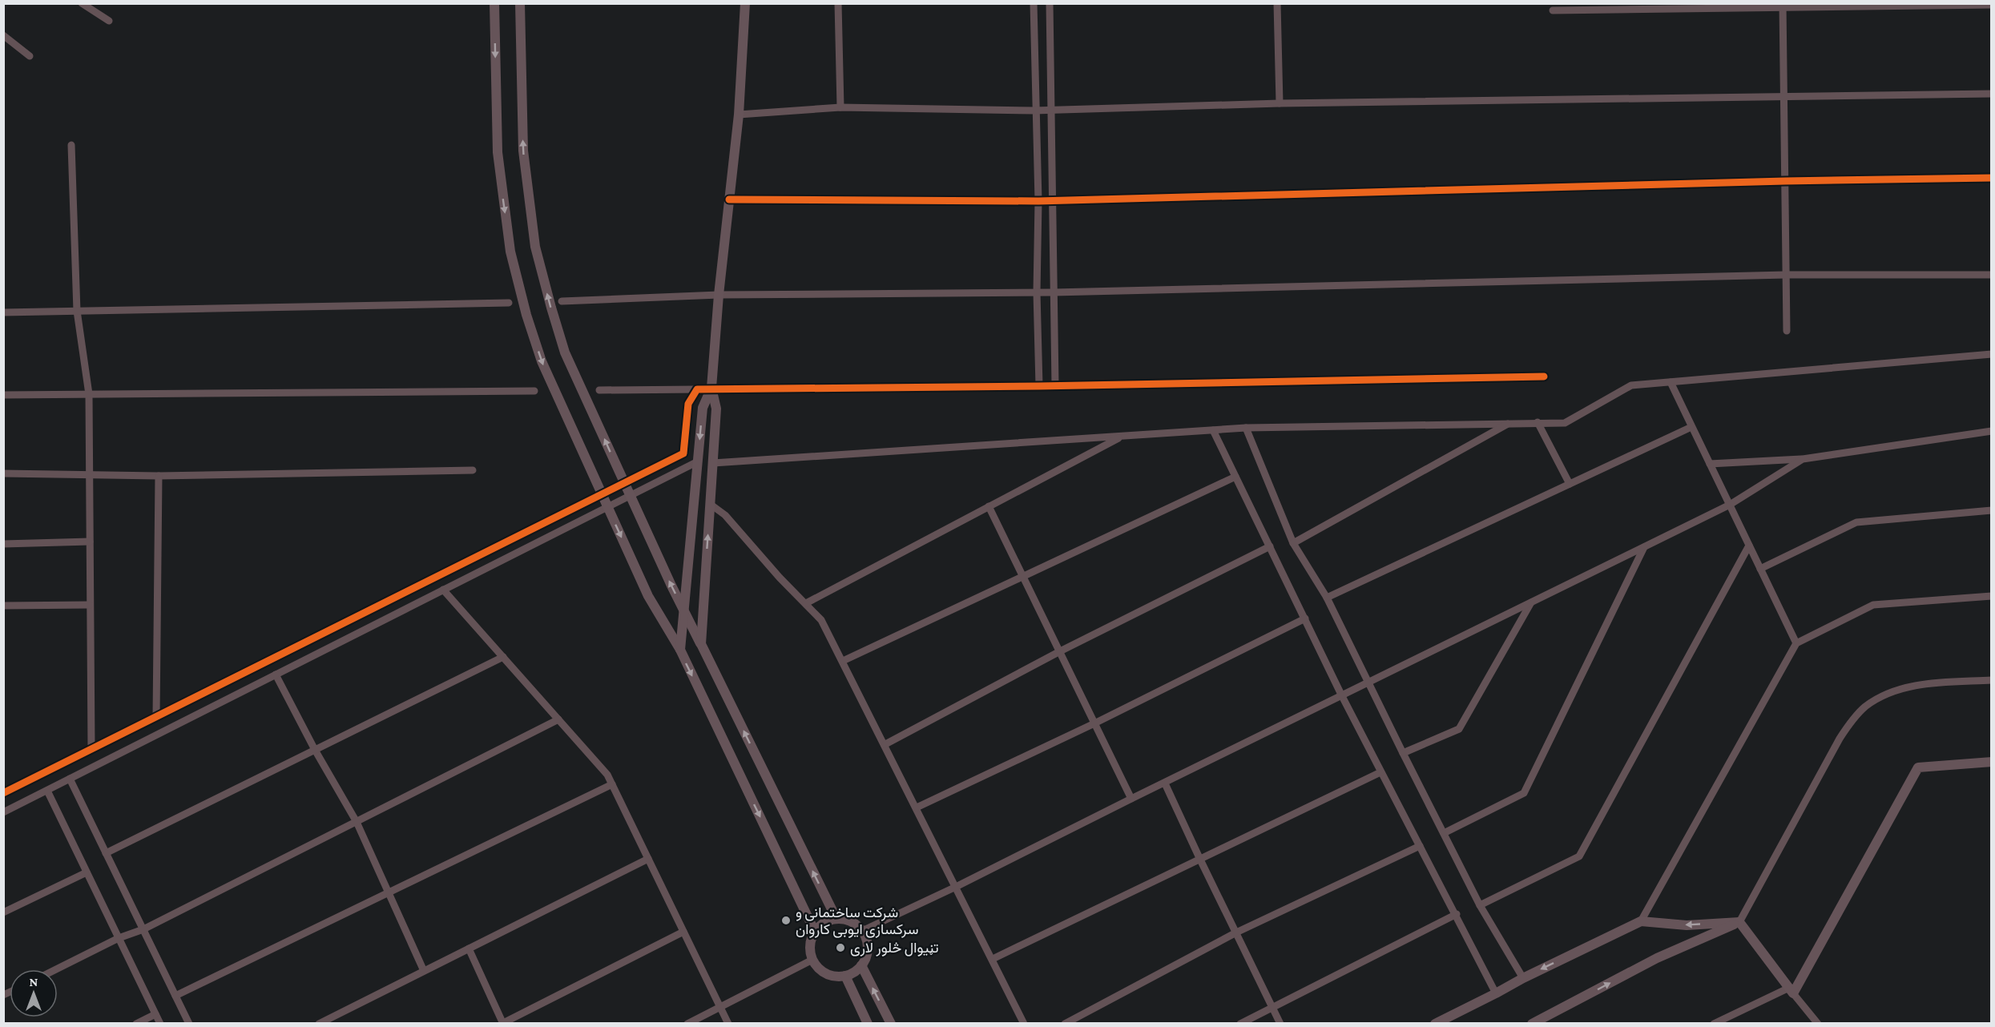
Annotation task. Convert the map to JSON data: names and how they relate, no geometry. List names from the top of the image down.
{
  "places": ["شرکت ساختمانی و سرکسازی ایوبی کاروان", "تڼیوال څلور لاری"],
  "north": "top"
}
